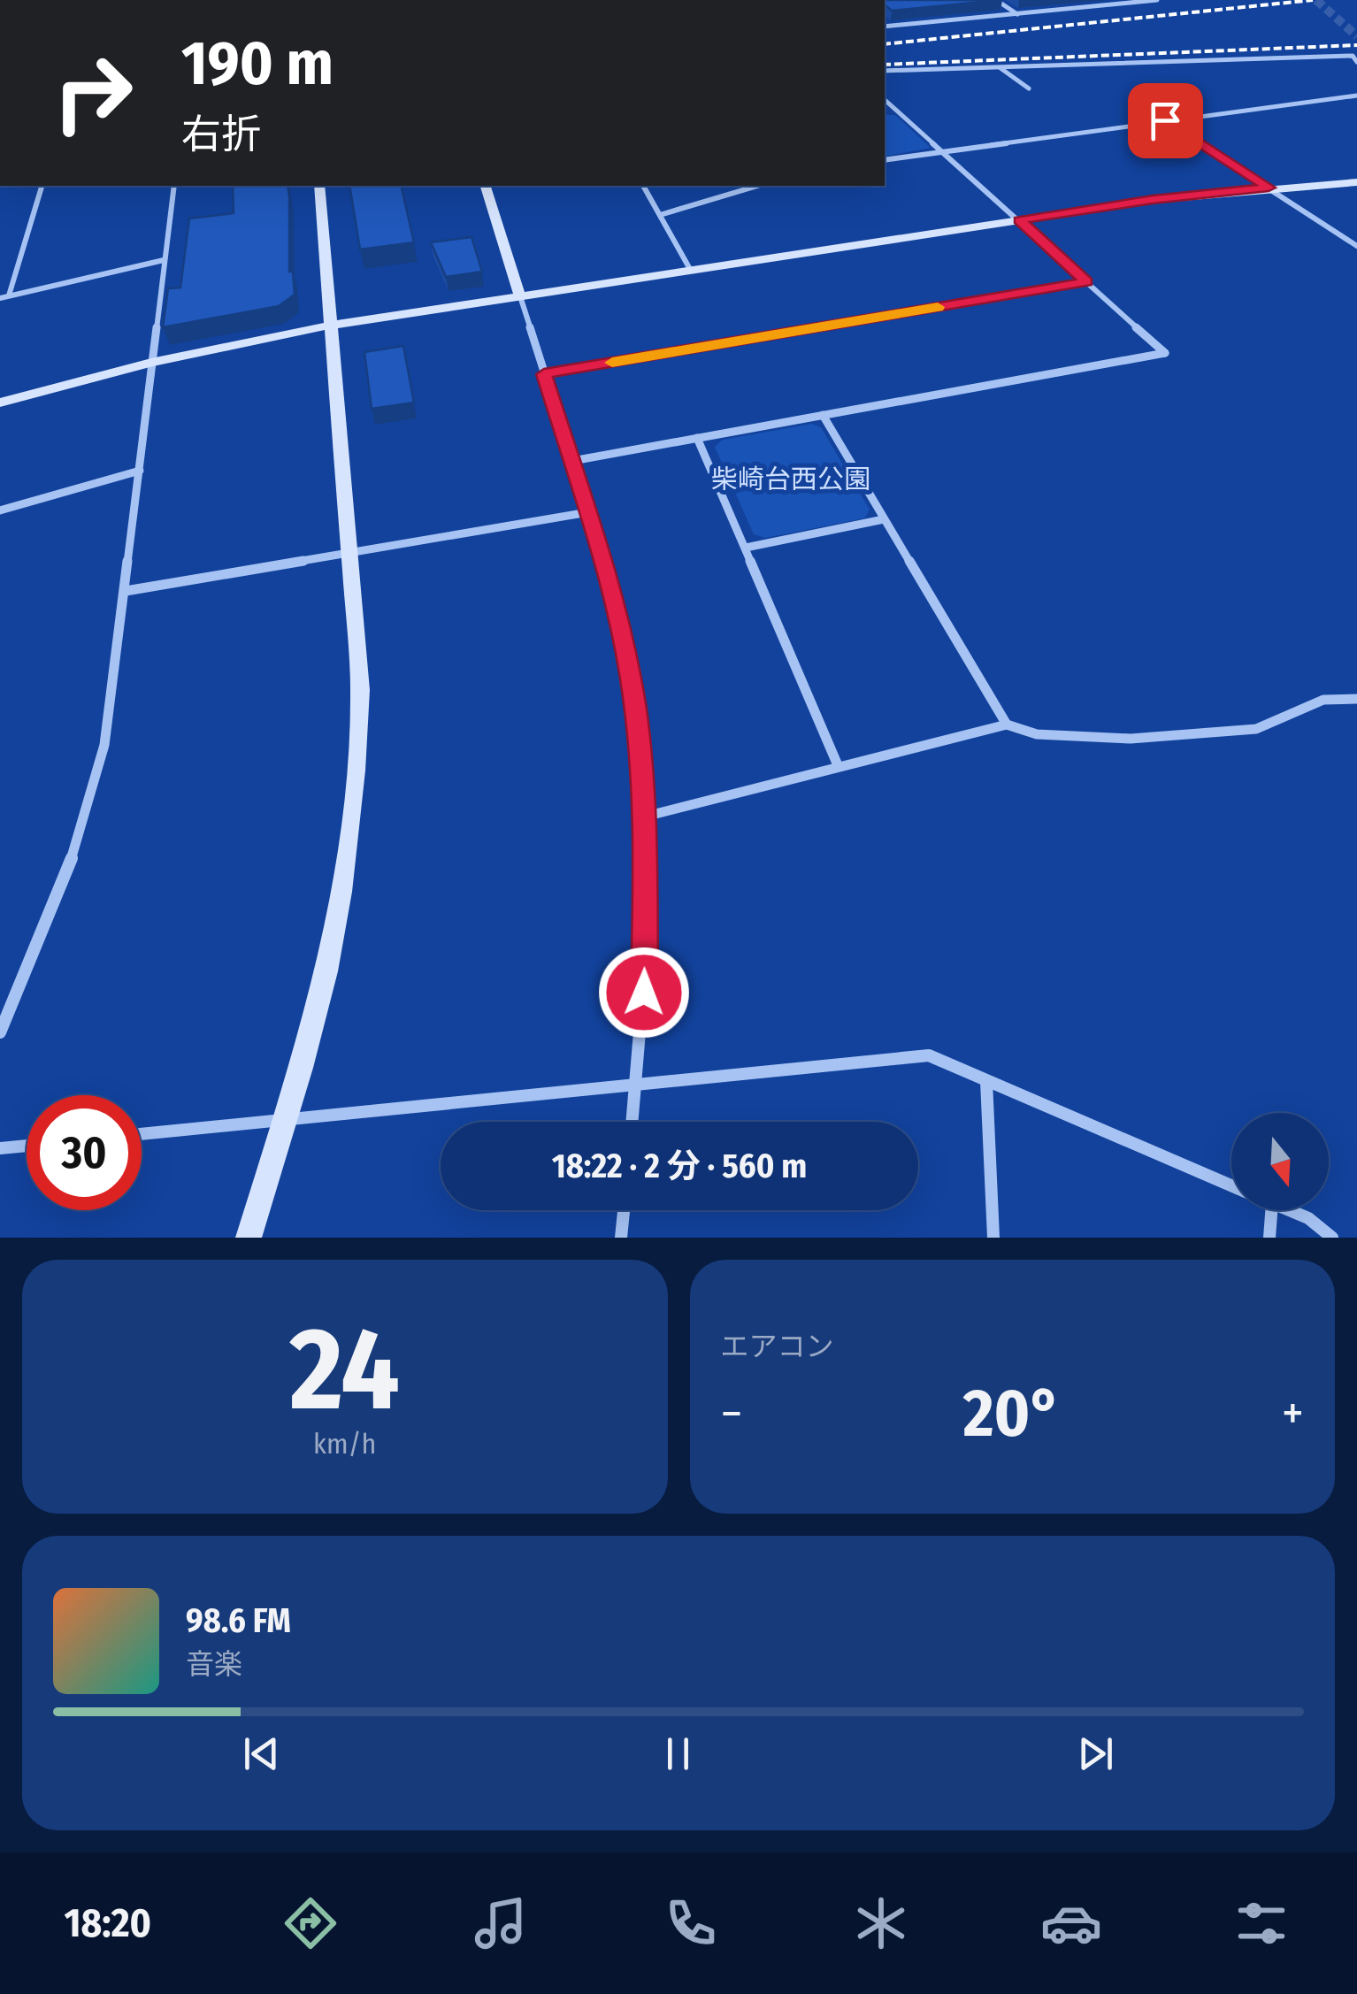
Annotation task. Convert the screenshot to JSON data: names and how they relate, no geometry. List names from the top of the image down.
{
  "parks": ["柴崎台西公園"],
  "north": "bottom",
  "page": {
    "turn": ["190 m", "右折"],
    "limit": "30",
    "trip": "18:22 · 2 分 · 560 m",
    "tile": [
      ["24", "km/h"],
      "エアコン"
    ],
    "heat": ["−", "20°", "+"],
    "song": ["98.6 FM", "音楽"],
    "tabs": "18:20"
  }
}
